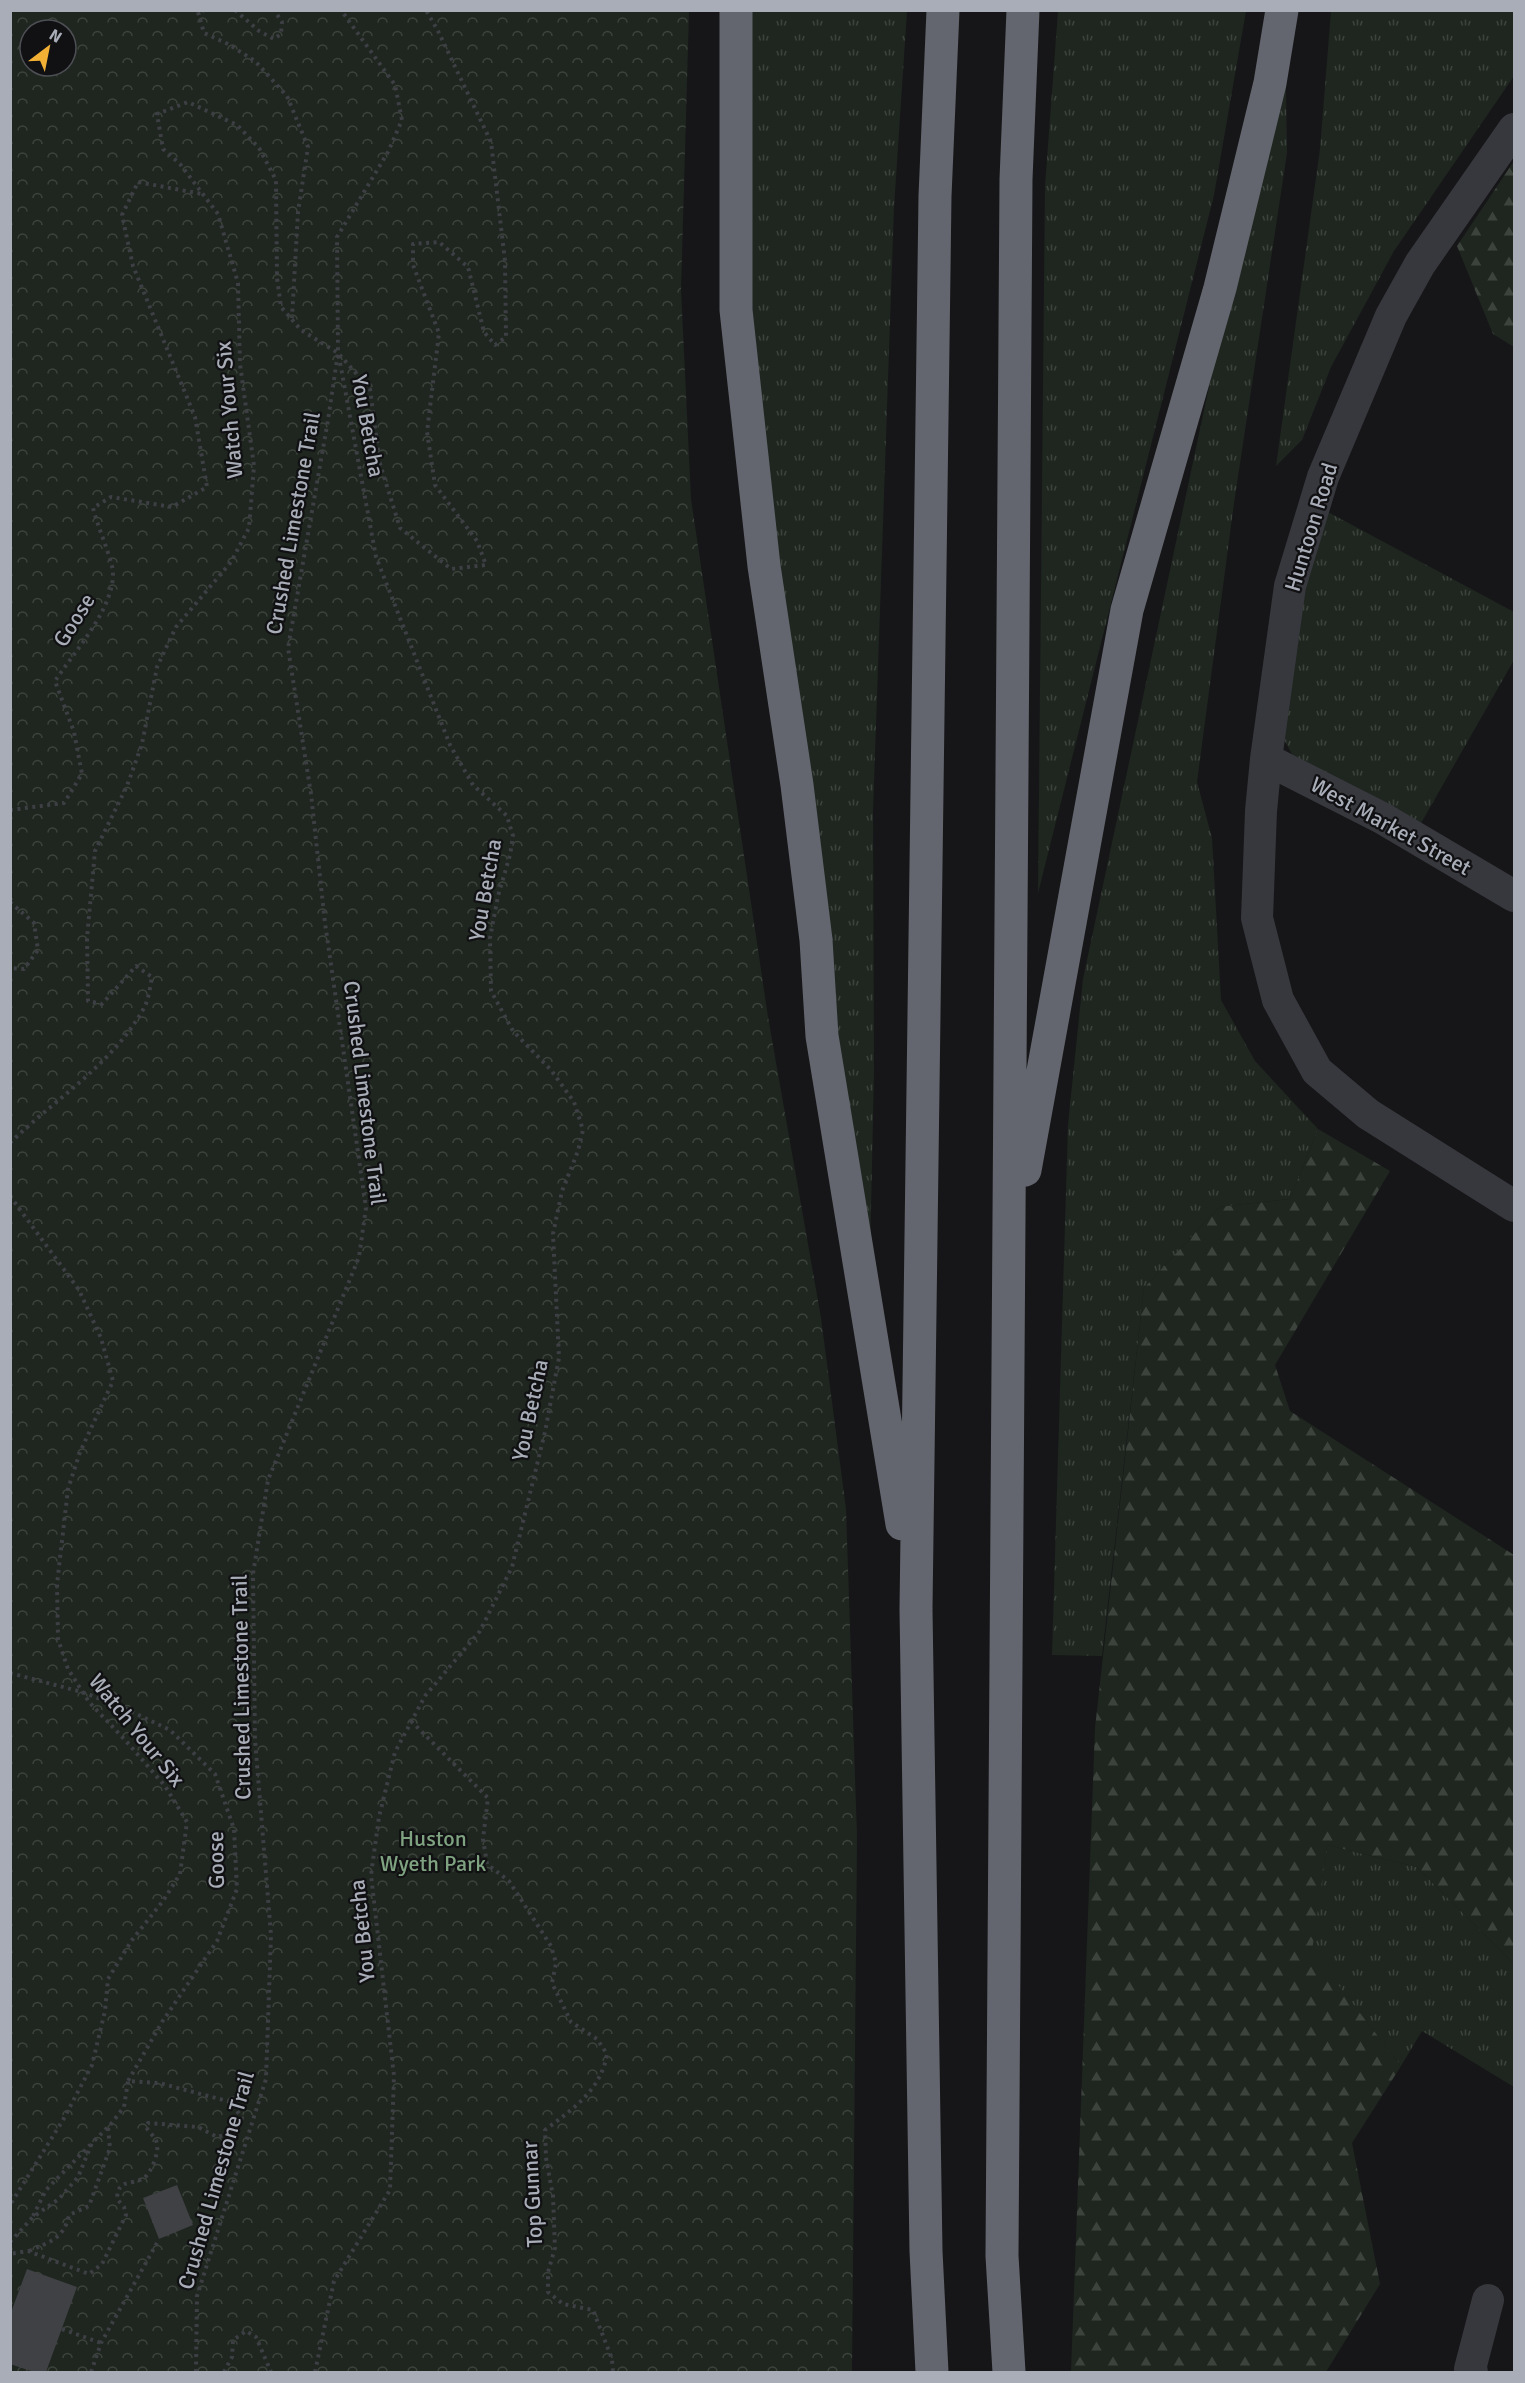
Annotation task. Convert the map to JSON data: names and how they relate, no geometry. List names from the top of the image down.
{
  "streets": {
    "street": ["Huntoon Road", "West Market Street"],
    "path": [
      "Watch Your Six",
      "You Betcha",
      "Crushed Limestone Trail",
      "Goose",
      "Top Gunnar"
    ]
  },
  "crossings": [
    ["Watch Your Six", "You Betcha"],
    ["Watch Your Six", "Crushed Limestone Trail"],
    ["Watch Your Six", "Goose"],
    ["You Betcha", "Crushed Limestone Trail"],
    ["You Betcha", "Top Gunnar"],
    ["Huntoon Road", "West Market Street"]
  ],
  "parks": ["Huston Wyeth Park"],
  "north": "top right"
}
